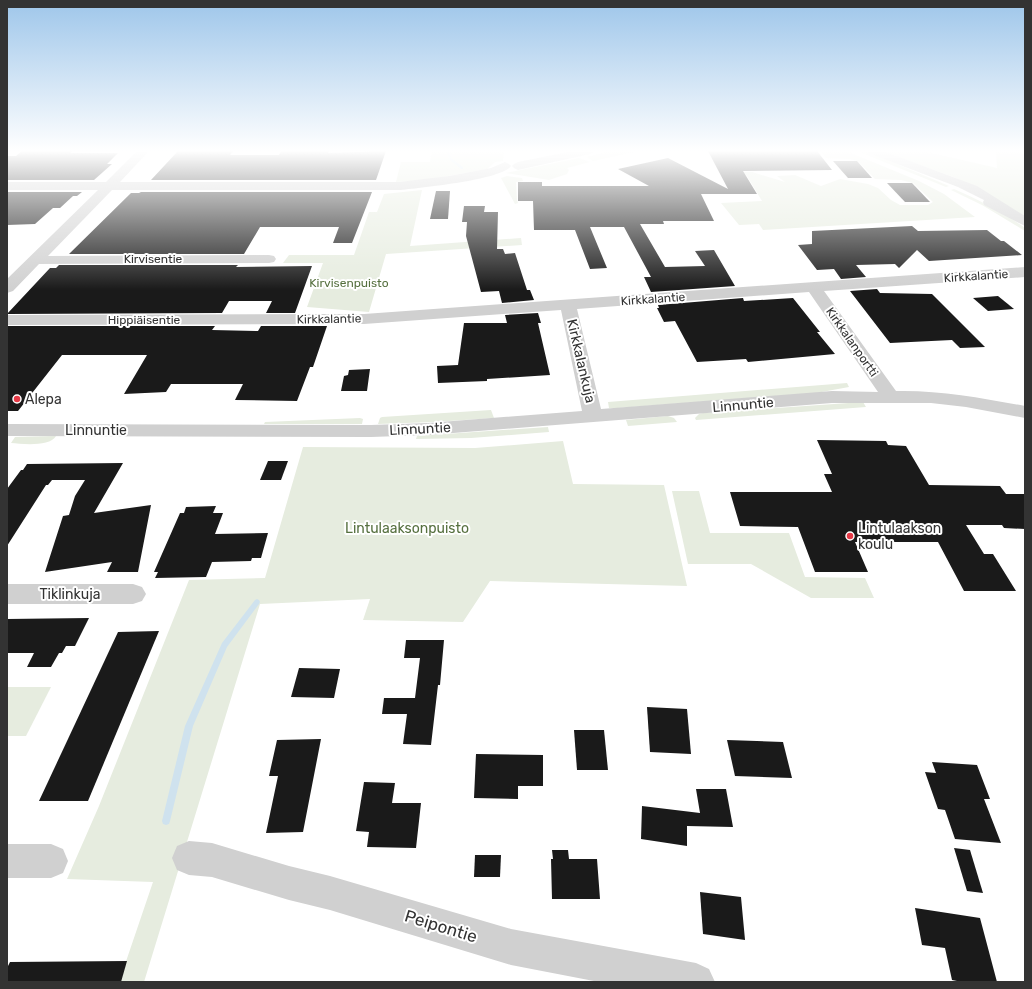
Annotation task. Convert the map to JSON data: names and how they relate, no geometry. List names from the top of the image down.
{
  "streets": {
    "street": [
      "Kirvisentie",
      "Kirkkalantie",
      "Hippiäisentie",
      "Kirkkalanportti",
      "Kirkkalankuja",
      "Linnuntie",
      "Tiklinkuja",
      "Peipontie"
    ]
  },
  "crossings": [
    ["Kirkkalantie", "Hippiäisentie"],
    ["Kirkkalantie", "Kirkkalanportti"],
    ["Kirkkalantie", "Kirkkalankuja"],
    ["Kirkkalanportti", "Linnuntie"],
    ["Kirkkalankuja", "Linnuntie"]
  ],
  "parks": ["Kirvisenpuisto", "Lintulaaksonpuisto"],
  "places": ["Alepa", "Lintulaakson koulu"]
}
